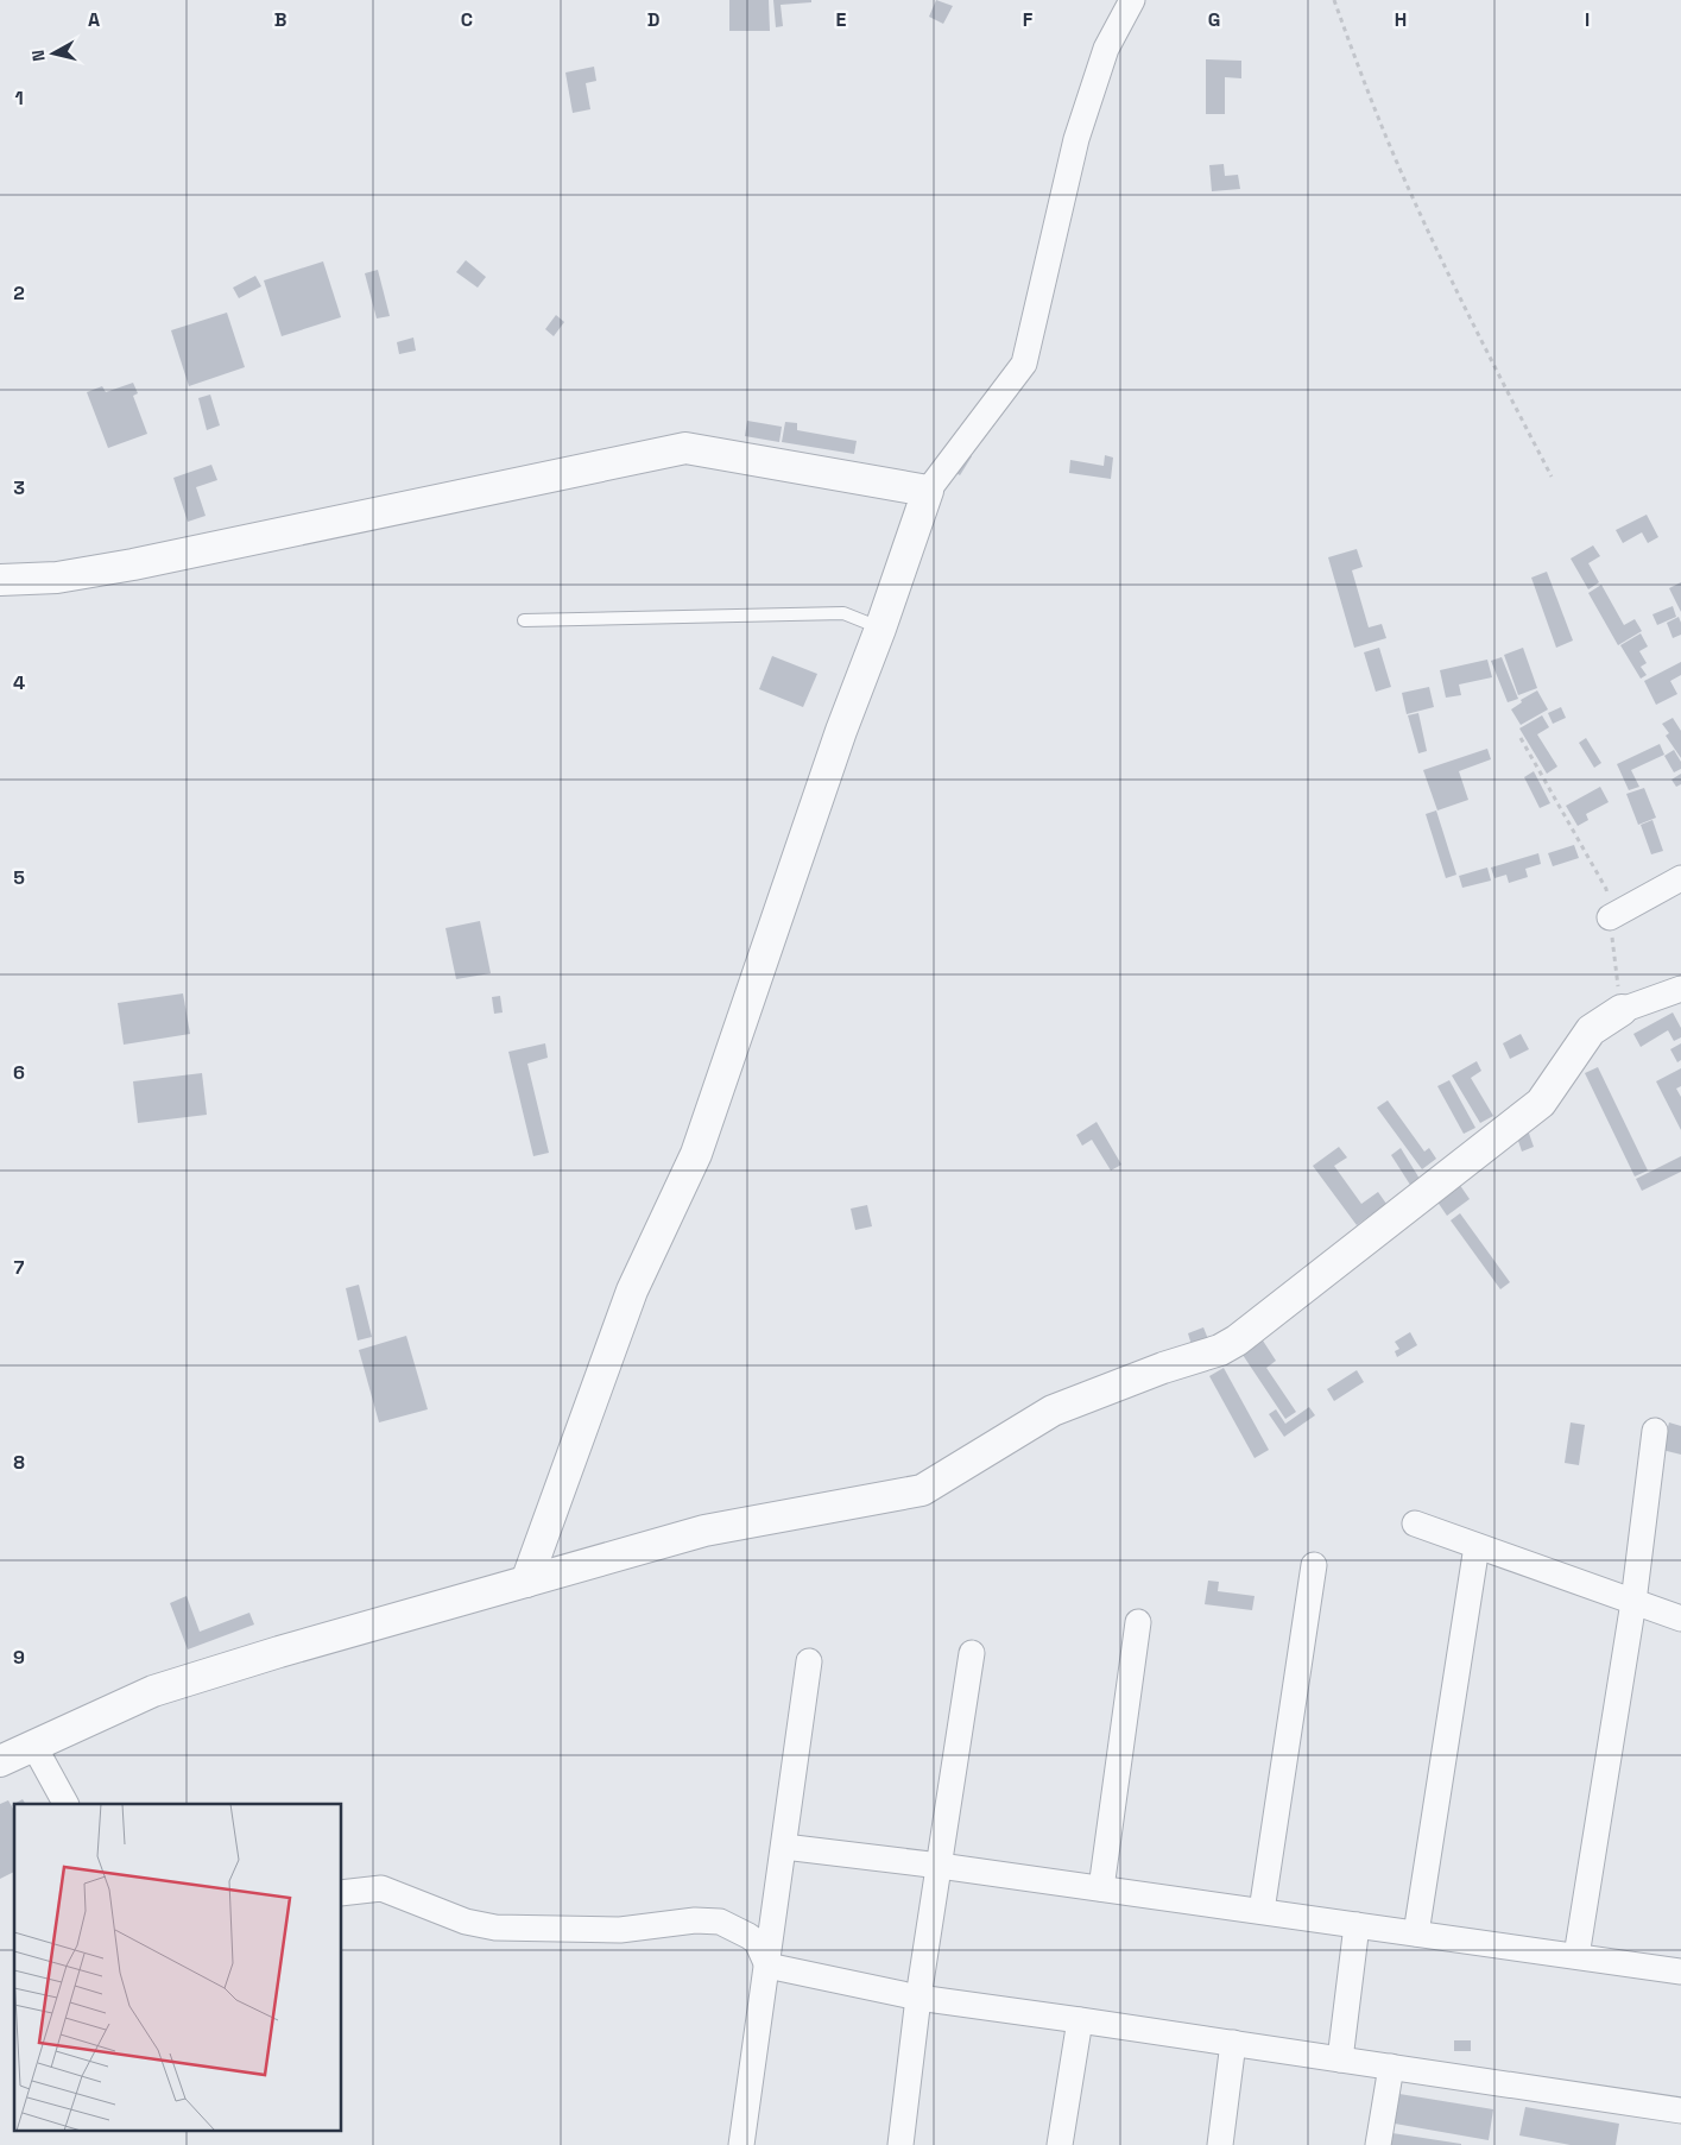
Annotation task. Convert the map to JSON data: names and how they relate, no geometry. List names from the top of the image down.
{
  "north": "left",
  "grid": {
    "columns": [
      "A",
      "B",
      "C",
      "D",
      "E",
      "F",
      "G",
      "H",
      "I"
    ],
    "rows": [
      "1",
      "2",
      "3",
      "4",
      "5",
      "6",
      "7",
      "8",
      "9"
    ]
  }
}
